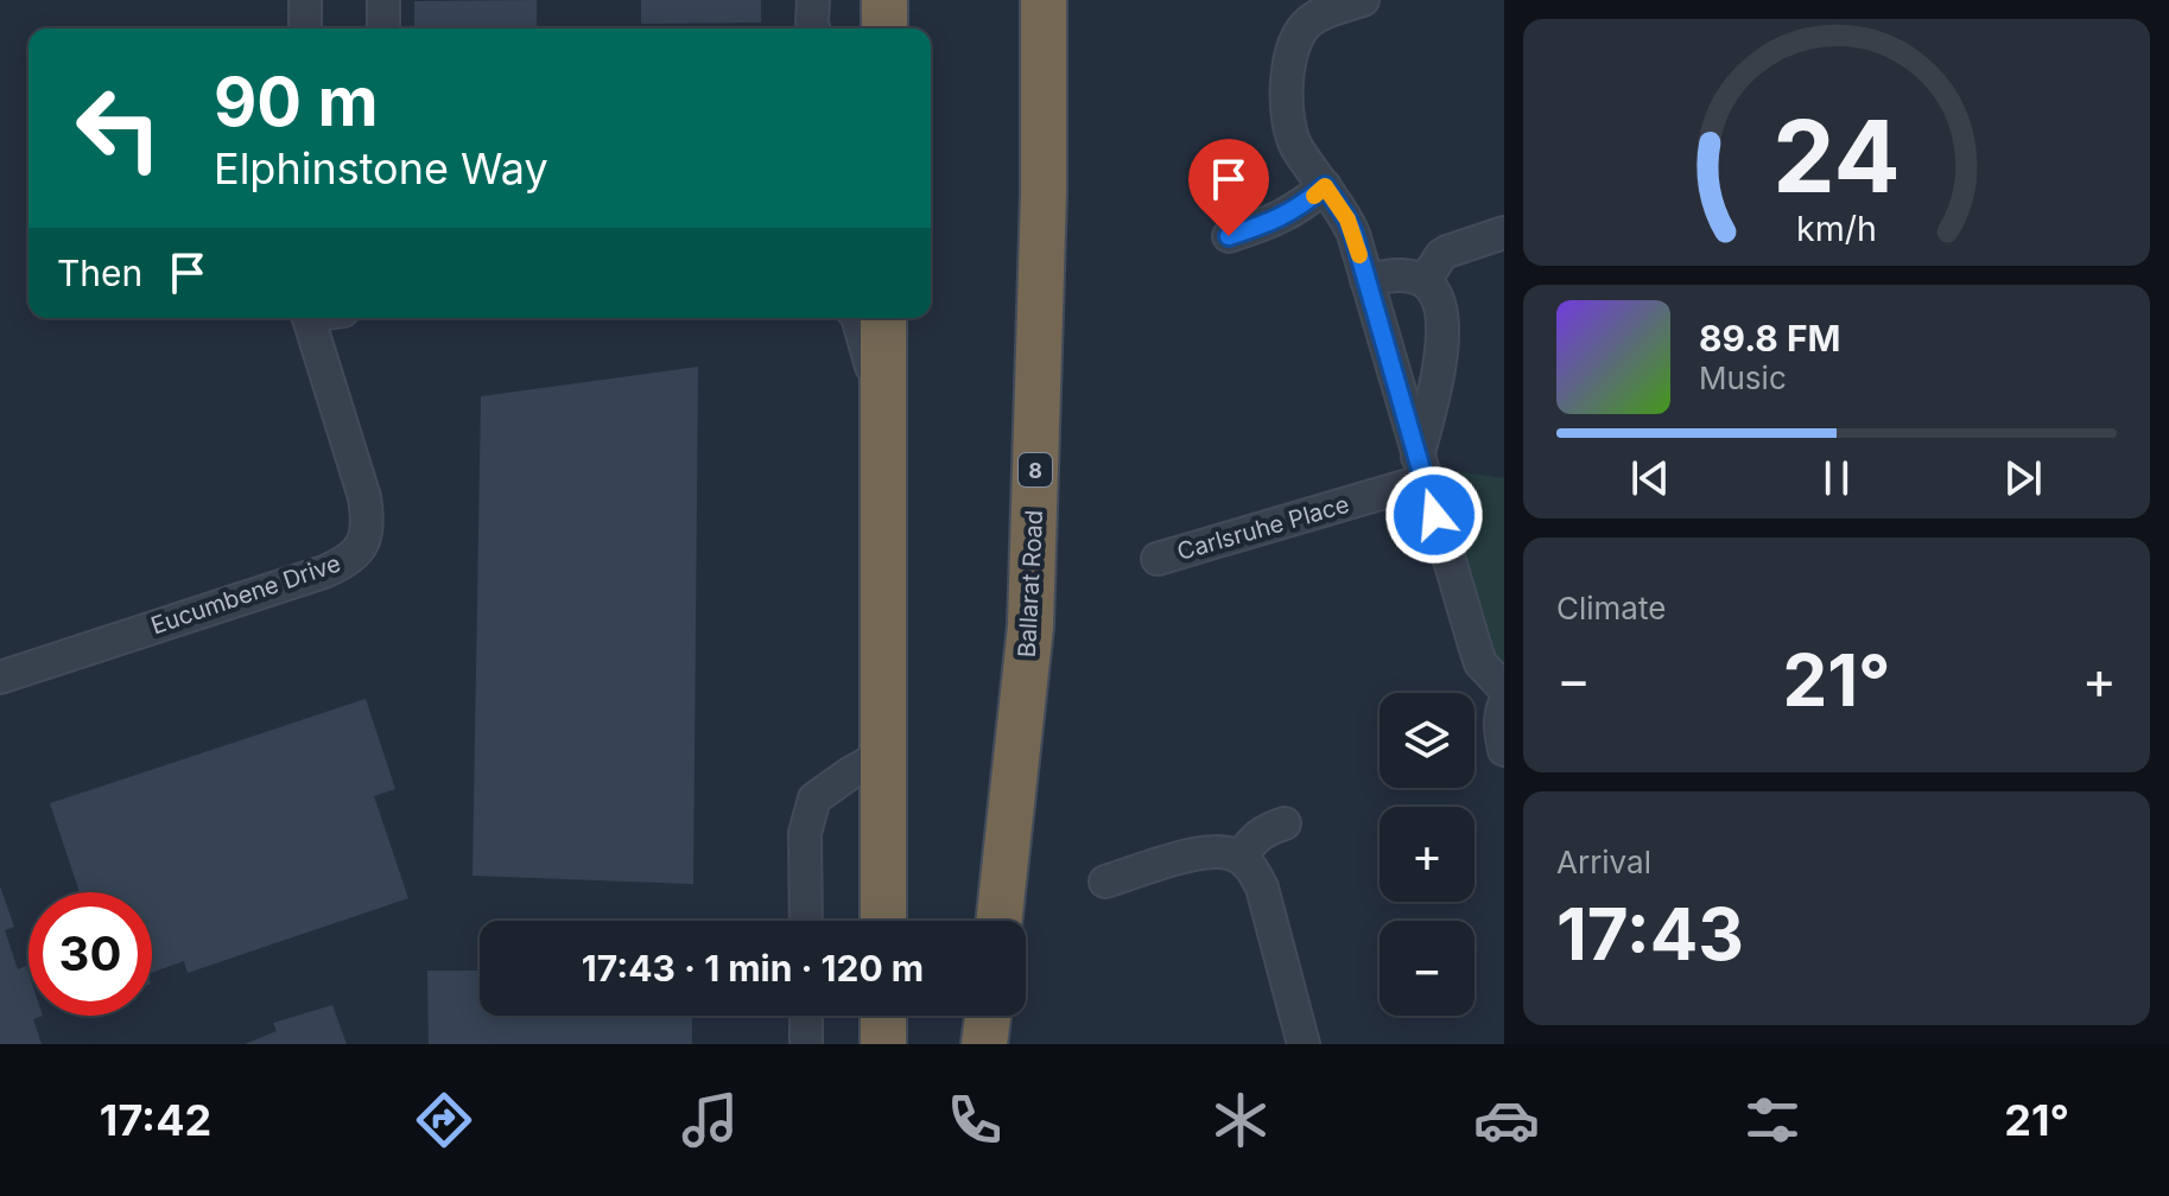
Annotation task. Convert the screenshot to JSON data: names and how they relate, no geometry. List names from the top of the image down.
{
  "streets": {
    "highway": ["8", "Ballarat Road"],
    "street": ["Carlsruhe Place", "Eucumbene Drive"]
  },
  "page": {
    "turn": ["90 m", "Elphinstone Way"],
    "then": "Then",
    "song": ["89.8 FM", "Music"],
    "tile": [
      "Climate",
      ["Arrival", "17:43"]
    ],
    "heat": ["−", "21°", "+"],
    "map_buttons": ["+", "−"],
    "limit": "30",
    "trip": "17:43 · 1 min · 120 m",
    "tabs": ["17:42", "21°"],
    "gauge": ["24", "km/h"]
  }
}
